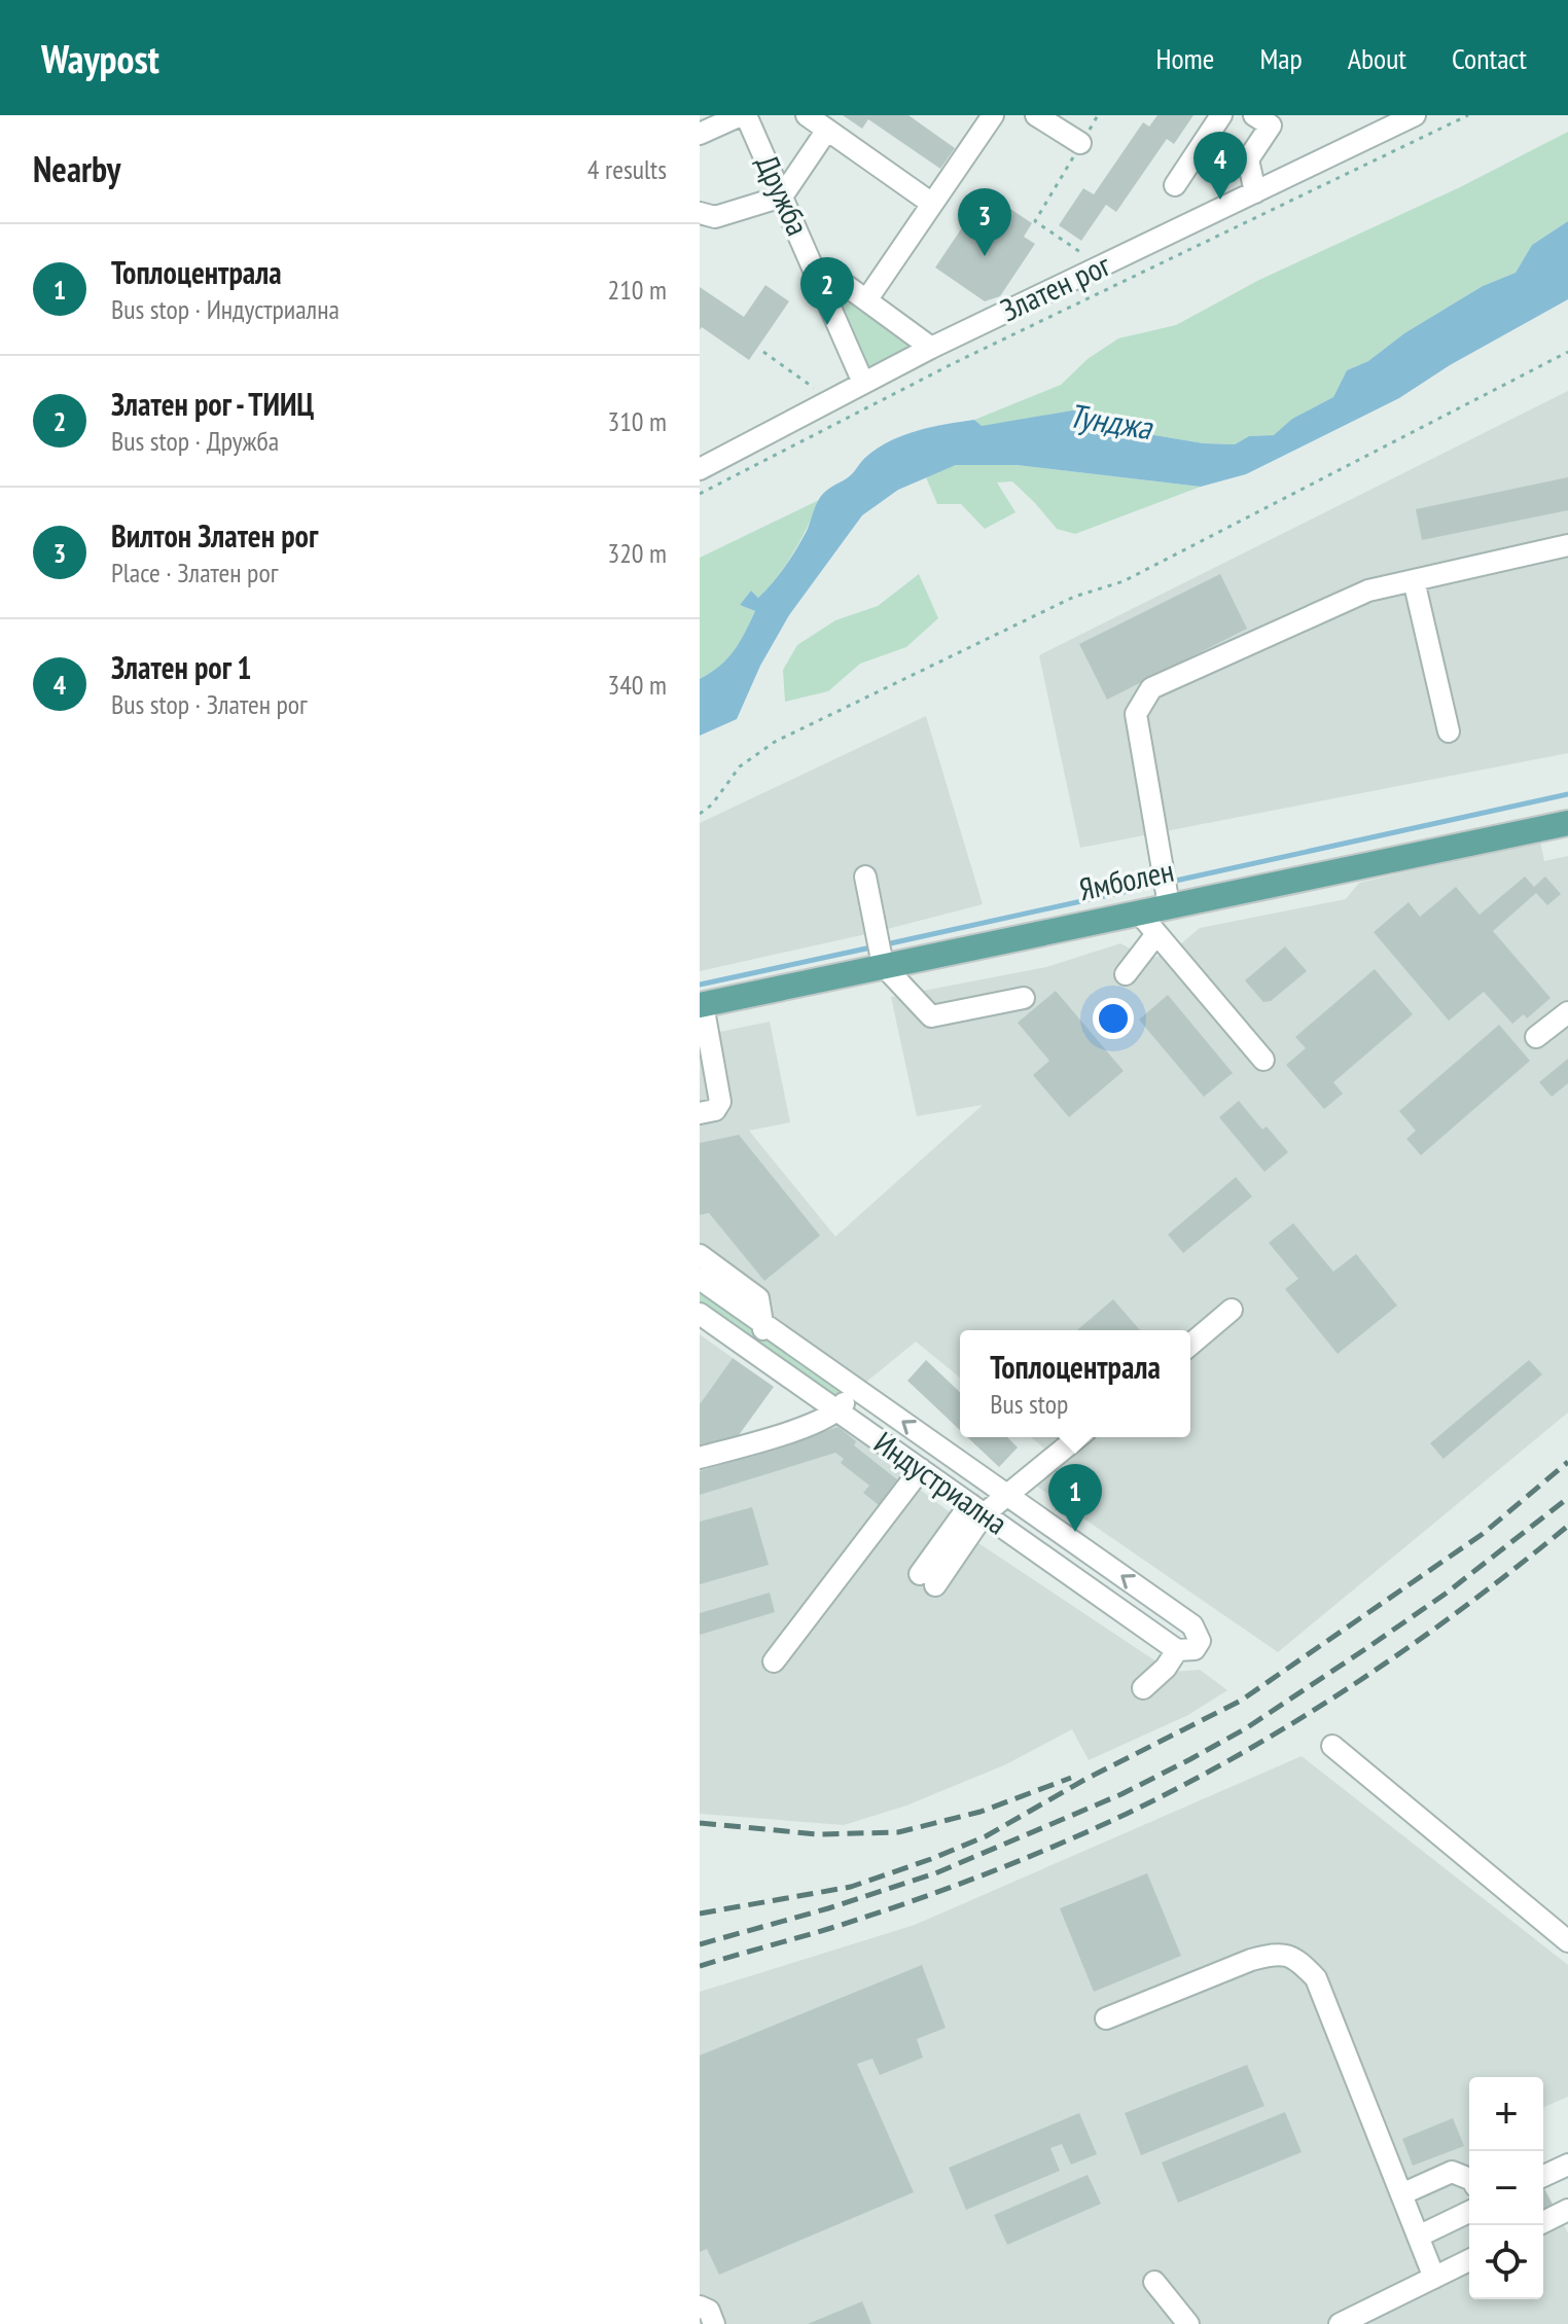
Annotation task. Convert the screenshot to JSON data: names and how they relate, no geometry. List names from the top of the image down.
{
  "streets": {
    "main road": ["Ямболен"],
    "street": ["Дружба", "Златен рог", "Индустриална"]
  },
  "crossings": [
    ["Дружба", "Златен рог"]
  ],
  "water": ["Тунджа"],
  "page": {
    "header": "Waypost",
    "nav": [
      "Home",
      "Map",
      "About",
      "Contact"
    ],
    "heading": ["Nearby", "4 results"],
    "pins": [
      "4",
      "3",
      "2",
      "1"
    ],
    "list": [
      {
        "mark": "1",
        "name": "Топлоцентрала",
        "note": "Bus stop · Индустриална",
        "value": "210 m"
      },
      {
        "mark": "2",
        "name": "Златен рог - ТИИЦ",
        "note": "Bus stop · Дружба",
        "value": "310 m"
      },
      {
        "mark": "3",
        "name": "Вилтон Златен рог",
        "note": "Place · Златен рог",
        "value": "320 m"
      },
      {
        "mark": "4",
        "name": "Златен рог 1",
        "note": "Bus stop · Златен рог",
        "value": "340 m"
      }
    ],
    "popup": ["Топлоцентрала", "Bus stop"],
    "map_buttons": ["+", "−"]
  }
}
